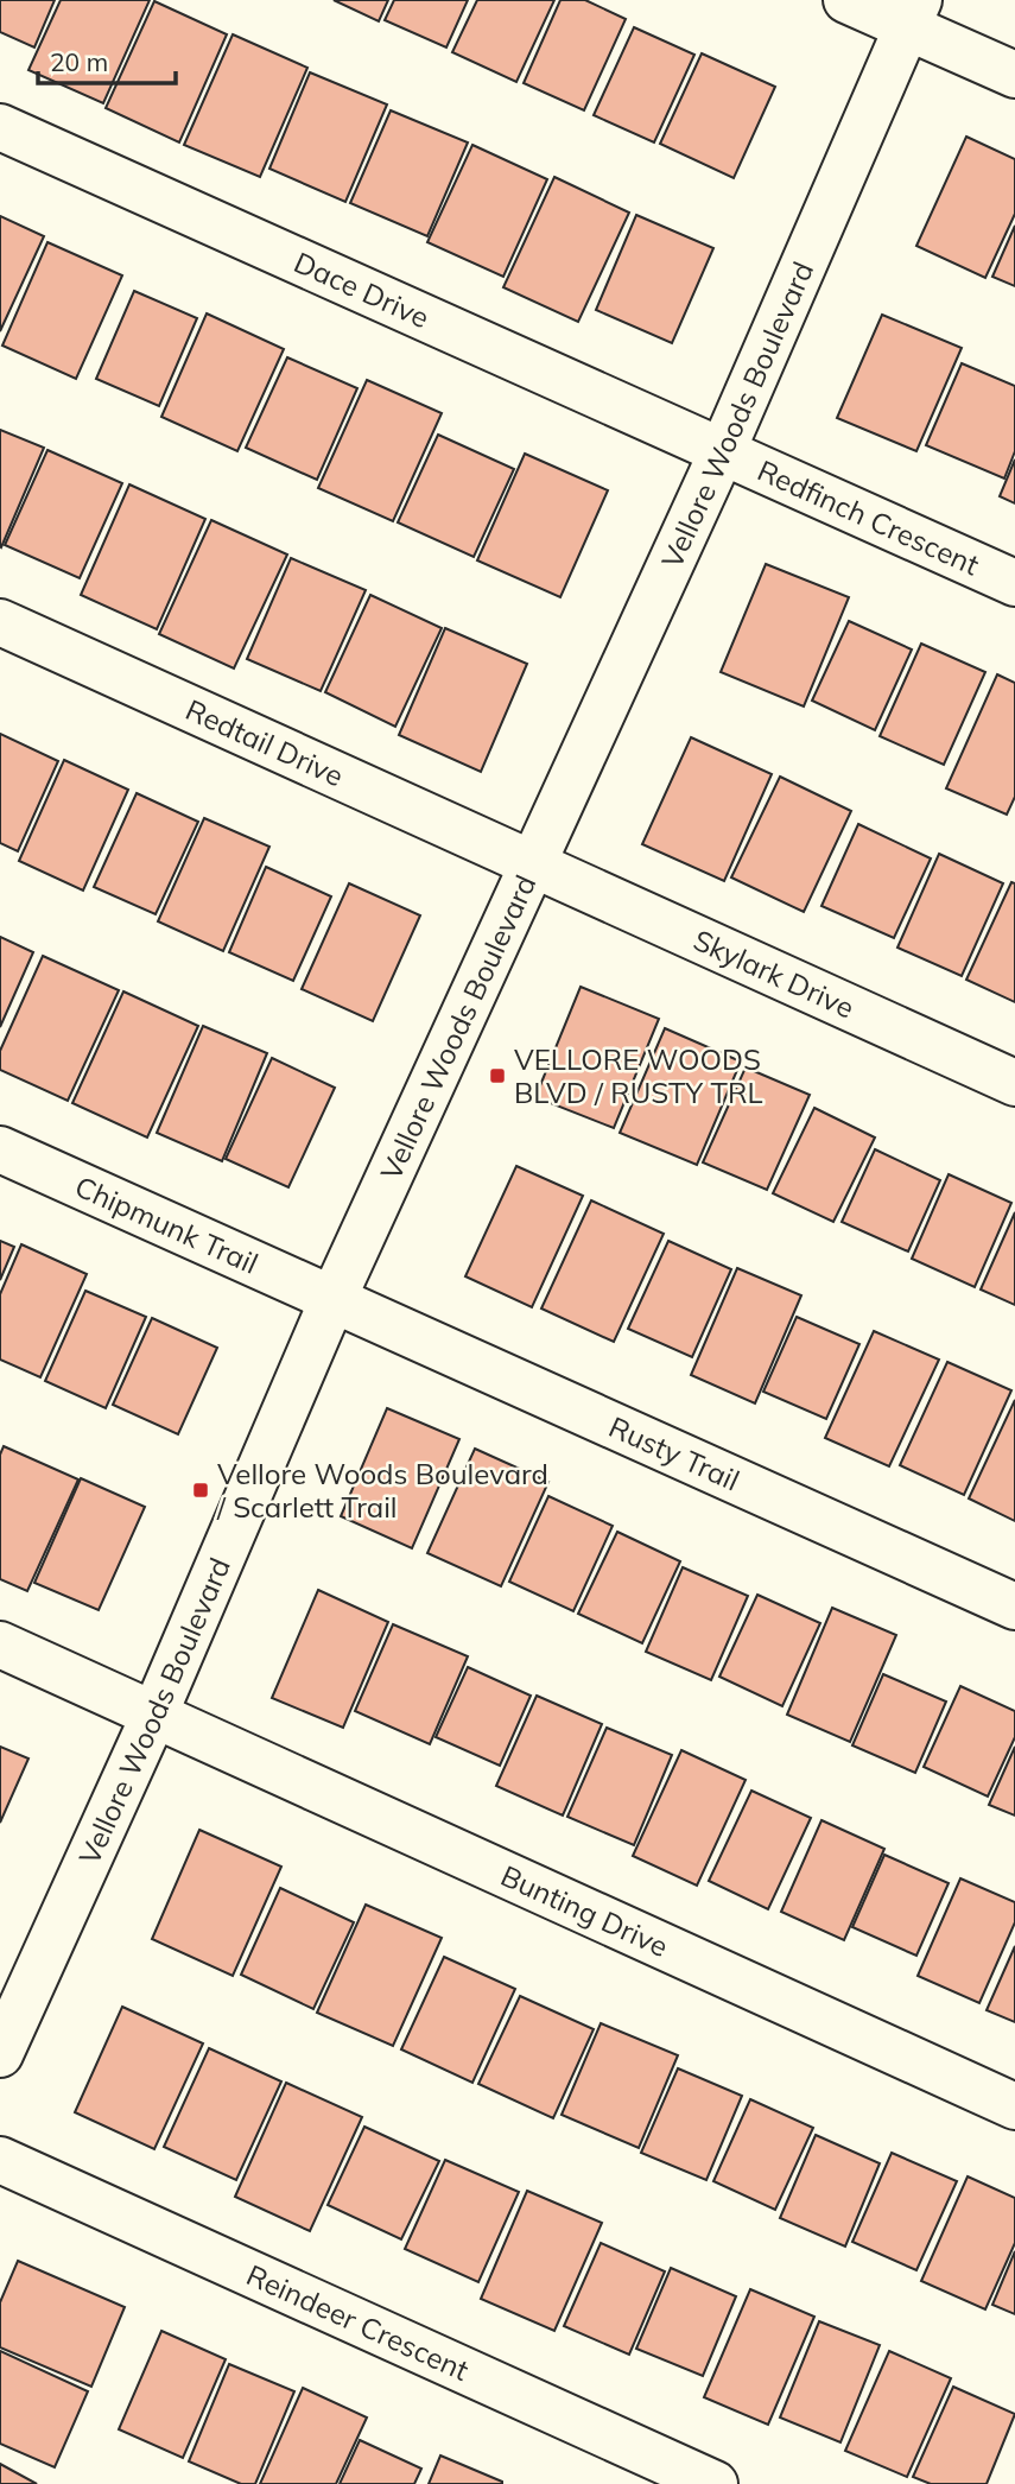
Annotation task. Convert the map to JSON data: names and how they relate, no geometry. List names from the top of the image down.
{
  "streets": {
    "street": [
      "Dace Drive",
      "Vellore Woods Boulevard",
      "Redfinch Crescent",
      "Redtail Drive",
      "Skylark Drive",
      "Chipmunk Trail",
      "Rusty Trail",
      "Bunting Drive",
      "Reindeer Crescent"
    ]
  },
  "crossings": [
    ["Dace Drive", "Vellore Woods Boulevard"],
    ["Dace Drive", "Redfinch Crescent"],
    ["Vellore Woods Boulevard", "Redfinch Crescent"],
    ["Vellore Woods Boulevard", "Redtail Drive"],
    ["Vellore Woods Boulevard", "Skylark Drive"],
    ["Vellore Woods Boulevard", "Chipmunk Trail"],
    ["Vellore Woods Boulevard", "Rusty Trail"],
    ["Vellore Woods Boulevard", "Bunting Drive"],
    ["Redtail Drive", "Skylark Drive"],
    ["Chipmunk Trail", "Rusty Trail"]
  ],
  "places": {
    "transit": ["VELLORE WOODS BLVD / RUSTY TRL", "Vellore Woods Boulevard / Scarlett Trail"]
  },
  "scale_bar": "20 m"
}
